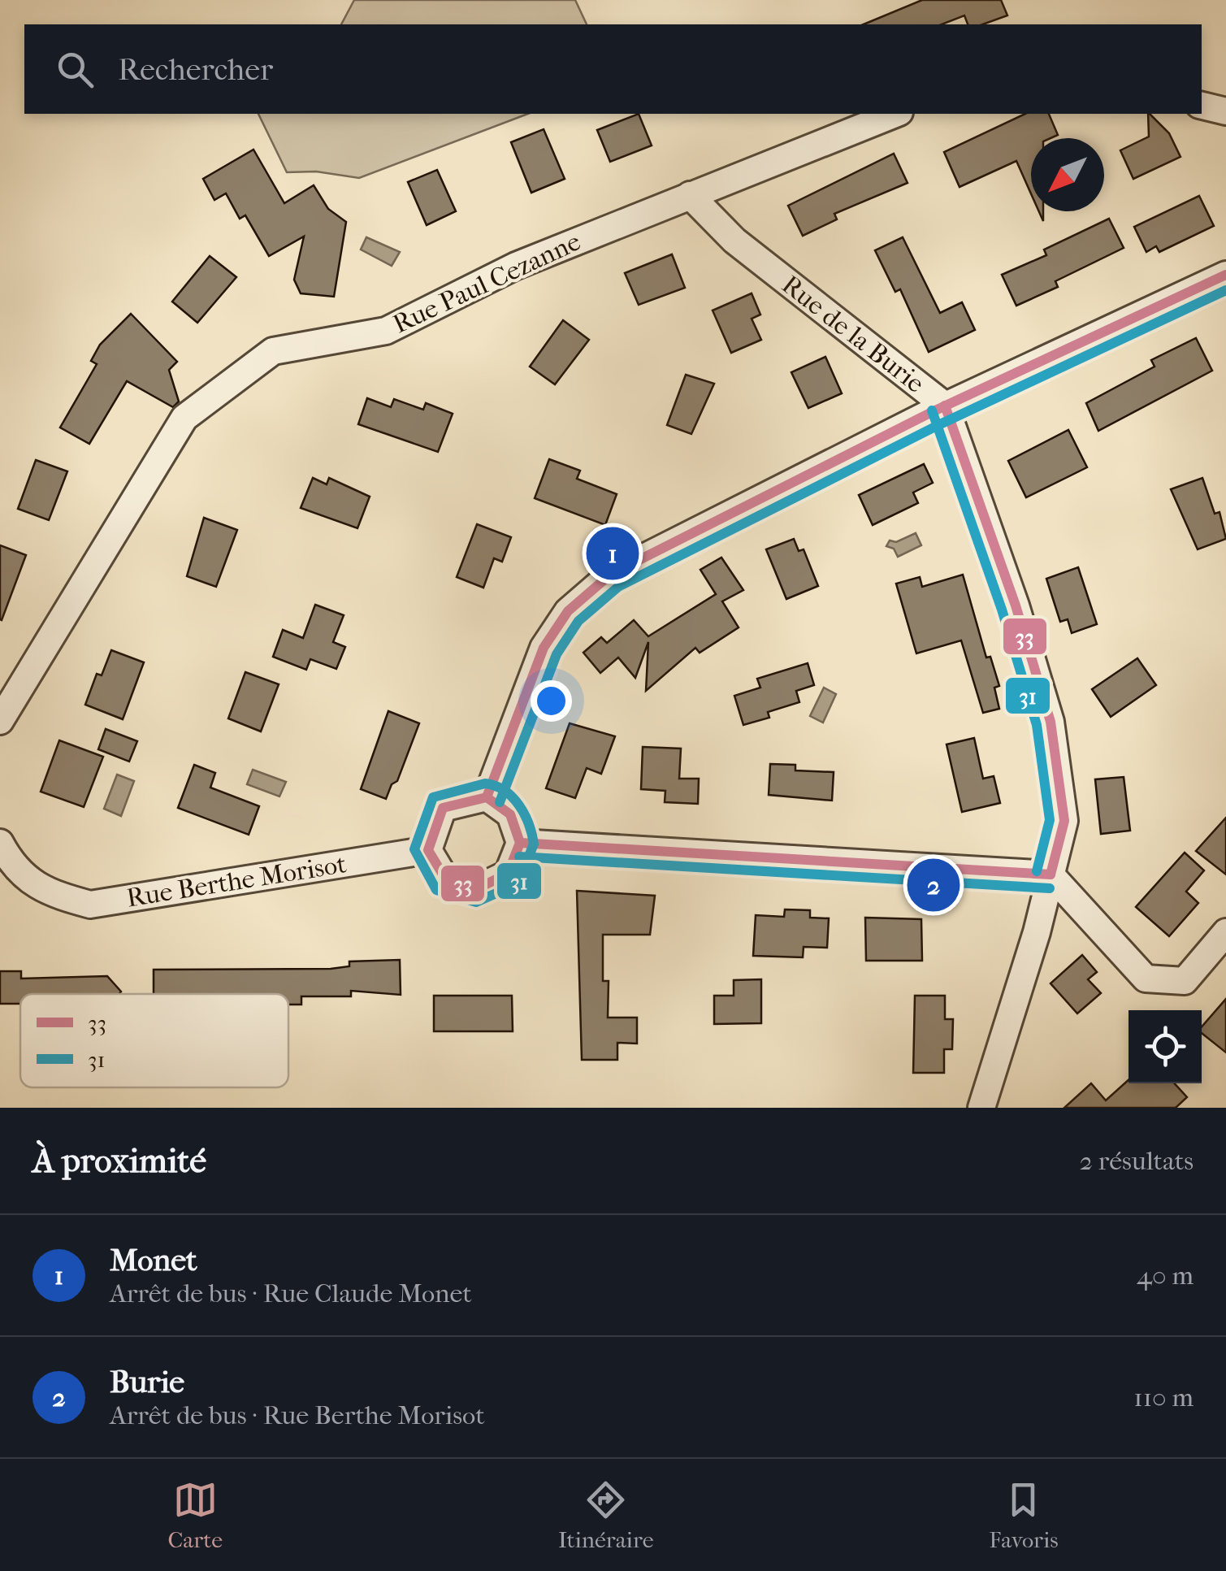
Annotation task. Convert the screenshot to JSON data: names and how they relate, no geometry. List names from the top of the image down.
{
  "streets": {
    "street": ["Rue Paul Cezanne", "Rue de la Burie", "Rue Berthe Morisot"]
  },
  "crossings": [
    ["Rue Paul Cezanne", "Rue de la Burie"]
  ],
  "lines": ["transit line 33", "transit line 31"],
  "legend": ["33", "31"],
  "north": "bottom left",
  "page": {
    "search": "Rechercher",
    "pins": ["1", "2"],
    "heading": ["À proximité", "2 résultats"],
    "list": [
      {
        "mark": "1",
        "name": "Monet",
        "note": "Arrêt de bus · Rue Claude Monet",
        "value": "40 m"
      },
      {
        "mark": "2",
        "name": "Burie",
        "note": "Arrêt de bus · Rue Berthe Morisot",
        "value": "110 m"
      }
    ],
    "nav": ["Carte", "Itinéraire", "Favoris"]
  }
}
